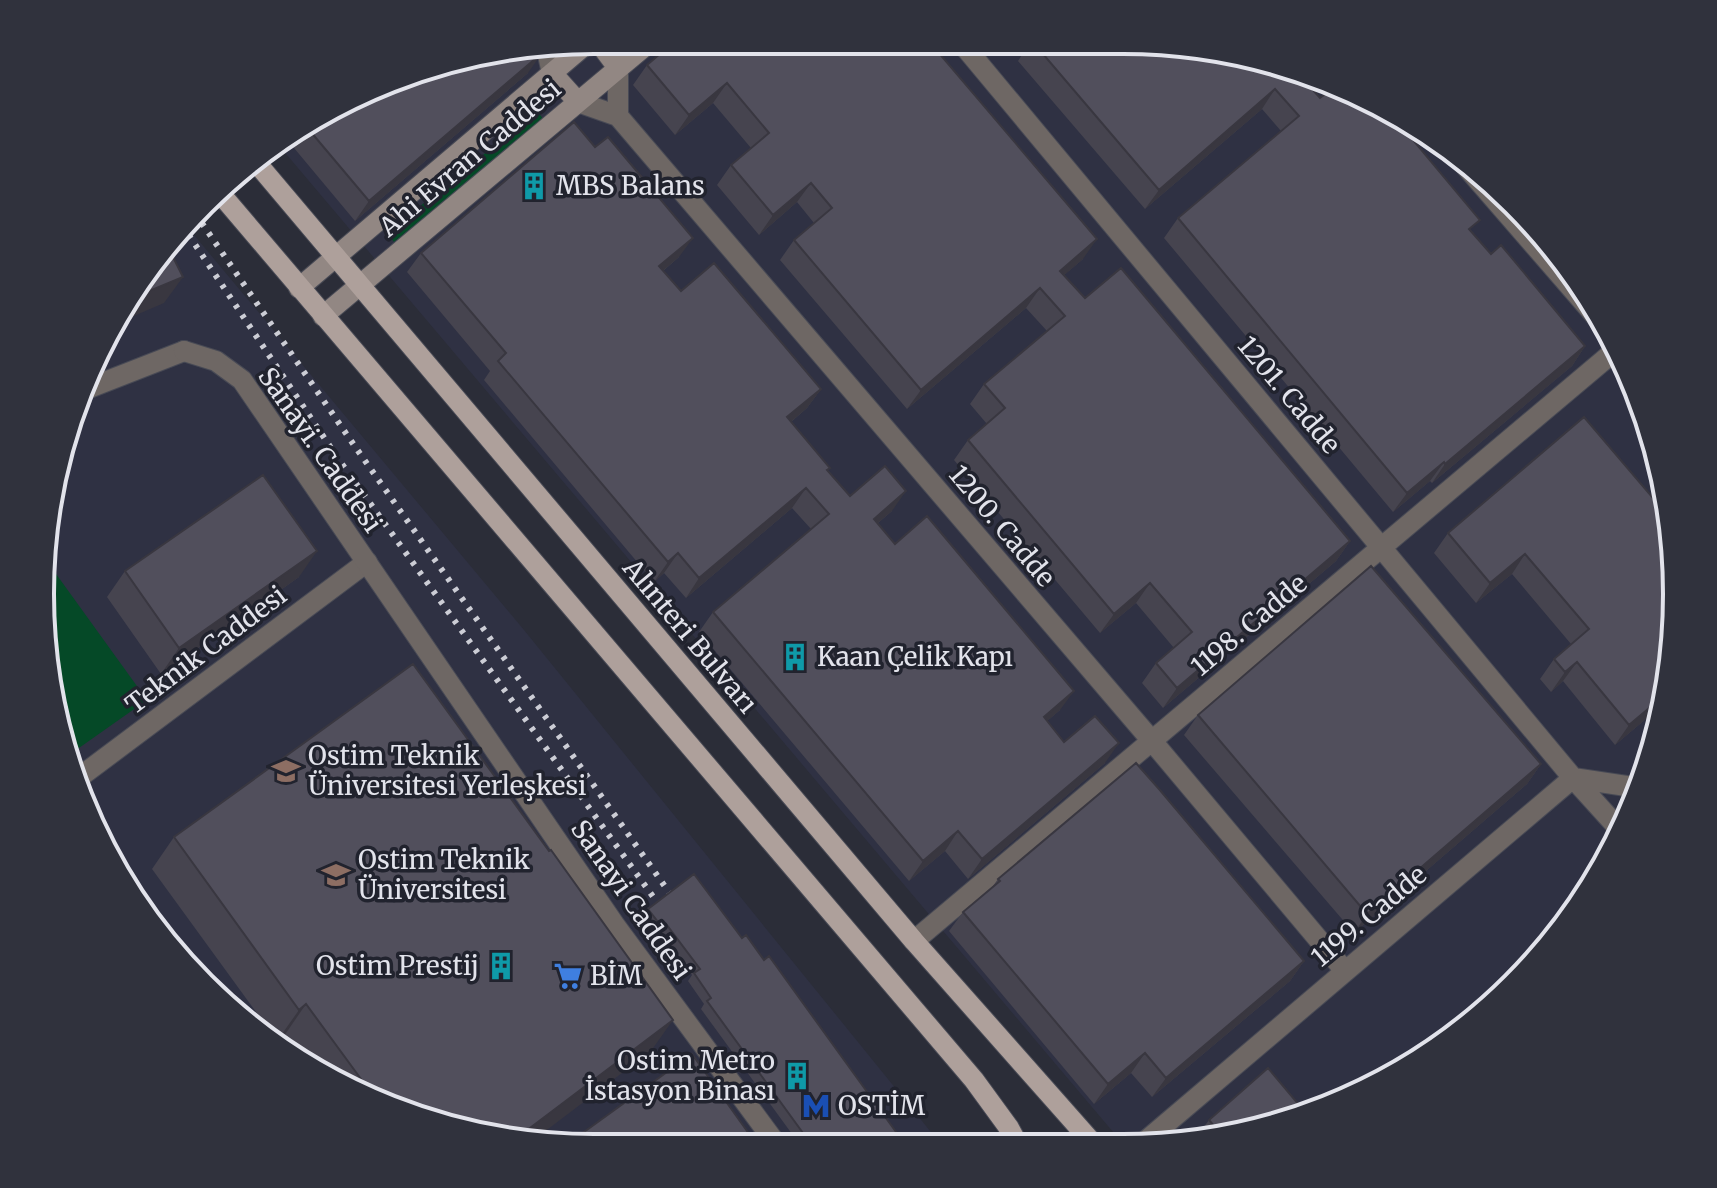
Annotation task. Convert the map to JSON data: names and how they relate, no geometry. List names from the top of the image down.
{
  "streets": {
    "main road": ["Ahi Evran Caddesi", "Alınteri Bulvarı"],
    "street": [
      "1201. Cadde",
      "Sanayi. Caddesi",
      "1200. Cadde",
      "1198. Cadde",
      "Teknik Caddesi",
      "Sanayi Caddesi",
      "1199. Cadde"
    ]
  },
  "crossings": [
    ["Ahi Evran Caddesi", "Alınteri Bulvarı"],
    ["1201. Cadde", "1198. Cadde"],
    ["1201. Cadde", "1199. Cadde"],
    ["Sanayi. Caddesi", "Teknik Caddesi"],
    ["Sanayi. Caddesi", "Sanayi Caddesi"],
    ["1200. Cadde", "1198. Cadde"],
    ["1200. Cadde", "1199. Cadde"],
    ["1198. Cadde", "Alınteri Bulvarı"],
    ["Teknik Caddesi", "Sanayi Caddesi"]
  ],
  "places": {
    "building": [
      "MBS Balans",
      "Kaan Çelik Kapı",
      "Ostim Prestij",
      "Ostim Metro İstasyon Binası"
    ],
    "school or university": ["Ostim Teknik Üniversitesi Yerleşkesi", "Ostim Teknik Üniversitesi"],
    "supermarket": ["BİM"],
    "metro station": ["OSTİM"]
  }
}
